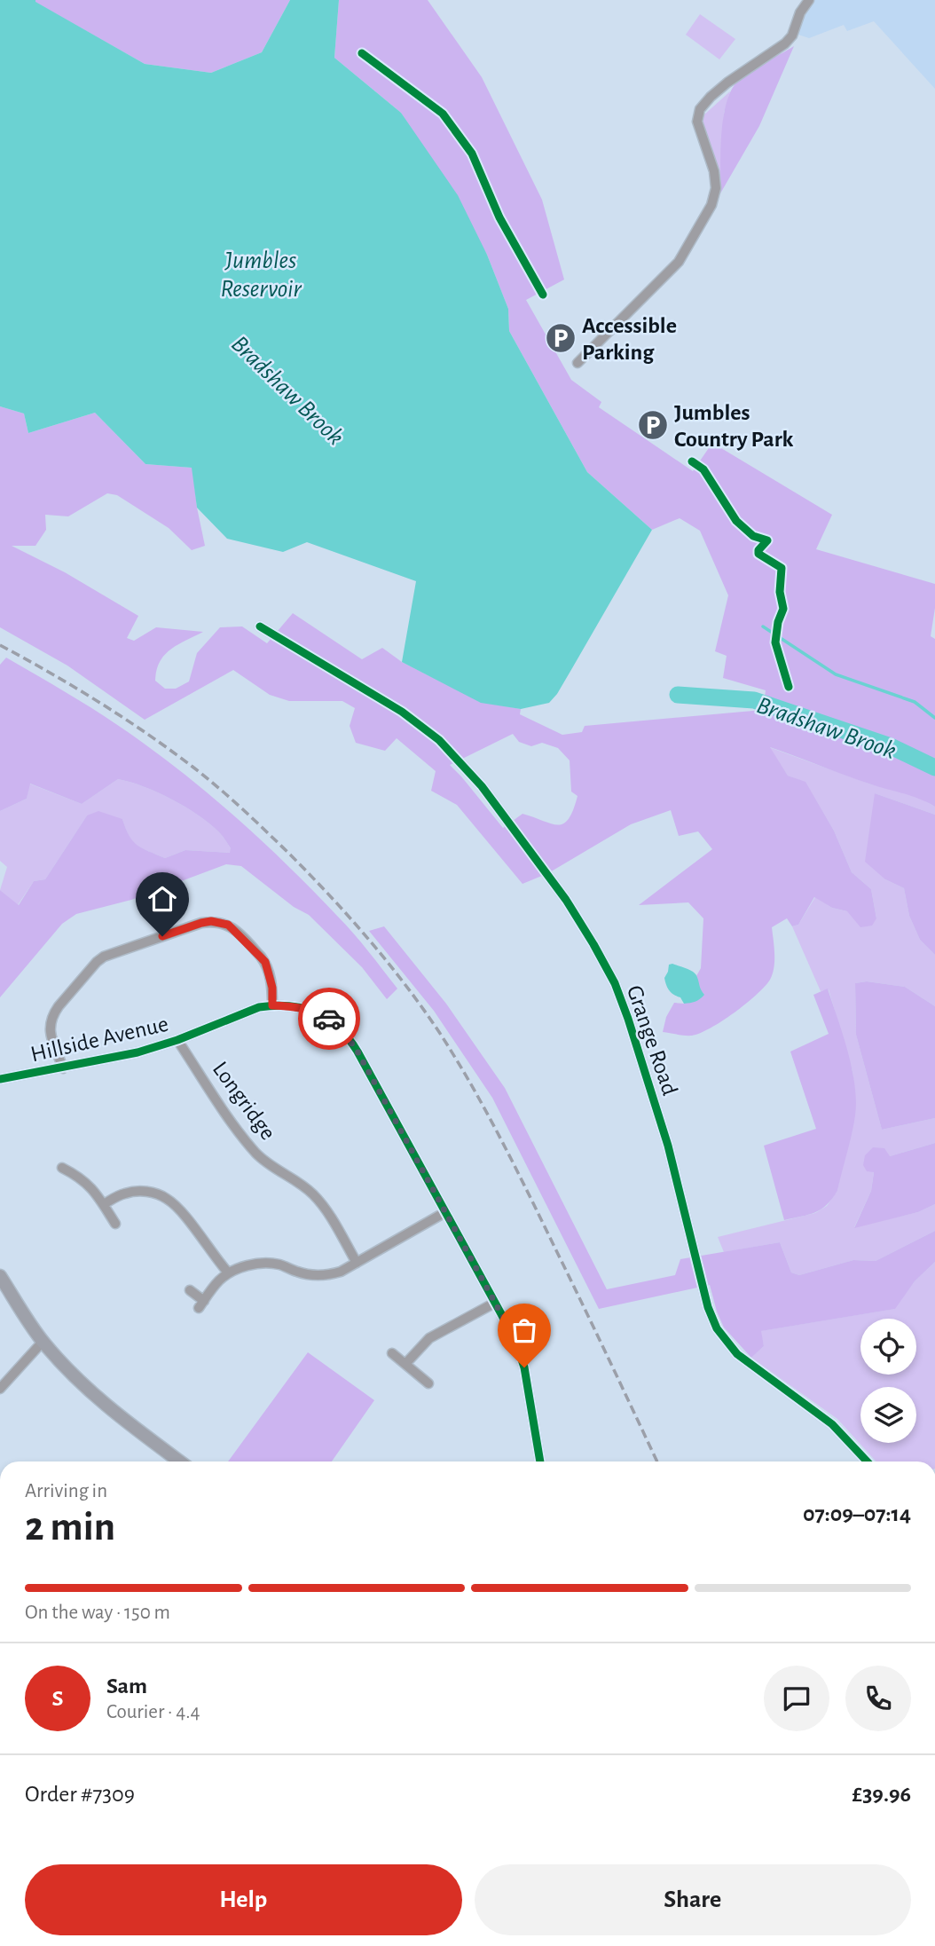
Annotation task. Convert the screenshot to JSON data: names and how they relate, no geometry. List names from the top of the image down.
{
  "streets": {
    "street": ["Hillside Avenue", "Grange Road", "Longridge"]
  },
  "crossings": [
    ["Hillside Avenue", "Longridge"]
  ],
  "water": ["Jumbles Reservoir", "Bradshaw Brook"],
  "places": {
    "parking": ["Accessible Parking", "Jumbles Country Park"]
  },
  "page": {
    "heading": ["2 min", "Arriving in", "07:09–07:14"],
    "panel": [
      "Sam",
      "Courier · 4.4",
      "Order #7309",
      "£39.96"
    ],
    "bar": "On the way · 150 m",
    "round": "S",
    "buttons": ["Help", "Share"]
  }
}
